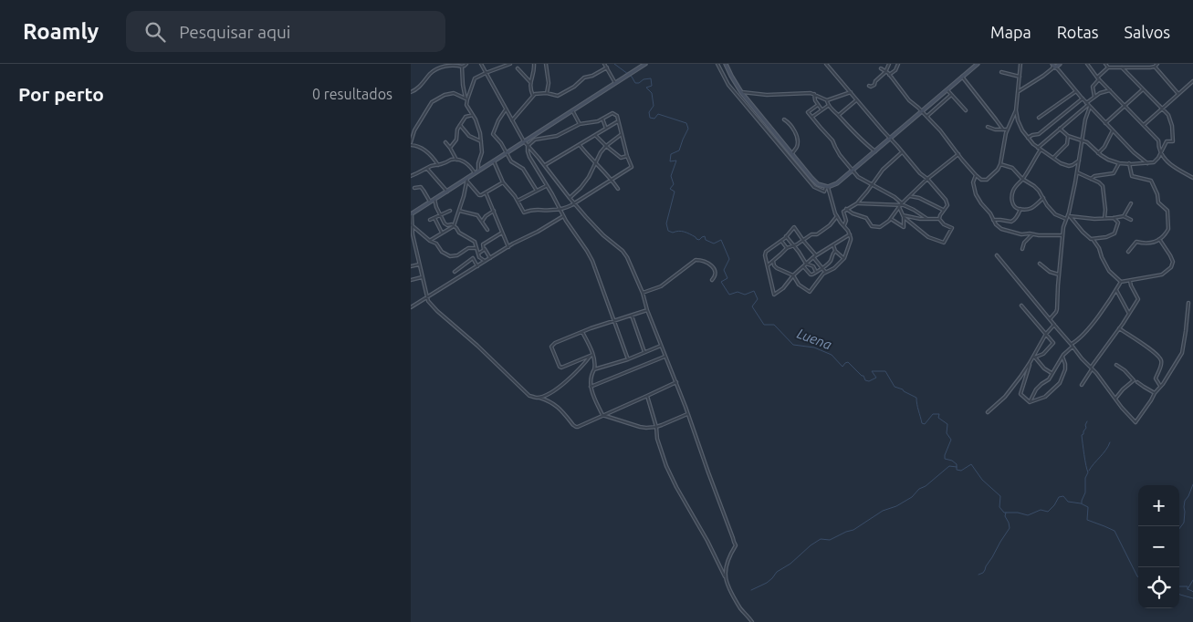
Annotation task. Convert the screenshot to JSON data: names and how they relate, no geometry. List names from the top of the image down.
{
  "water": ["Luena"],
  "page": {
    "header": "Roamly",
    "search": "Pesquisar aqui",
    "nav": ["Mapa", "Rotas", "Salvos"],
    "heading": ["Por perto", "0 resultados"],
    "map_buttons": ["+", "−"]
  }
}
